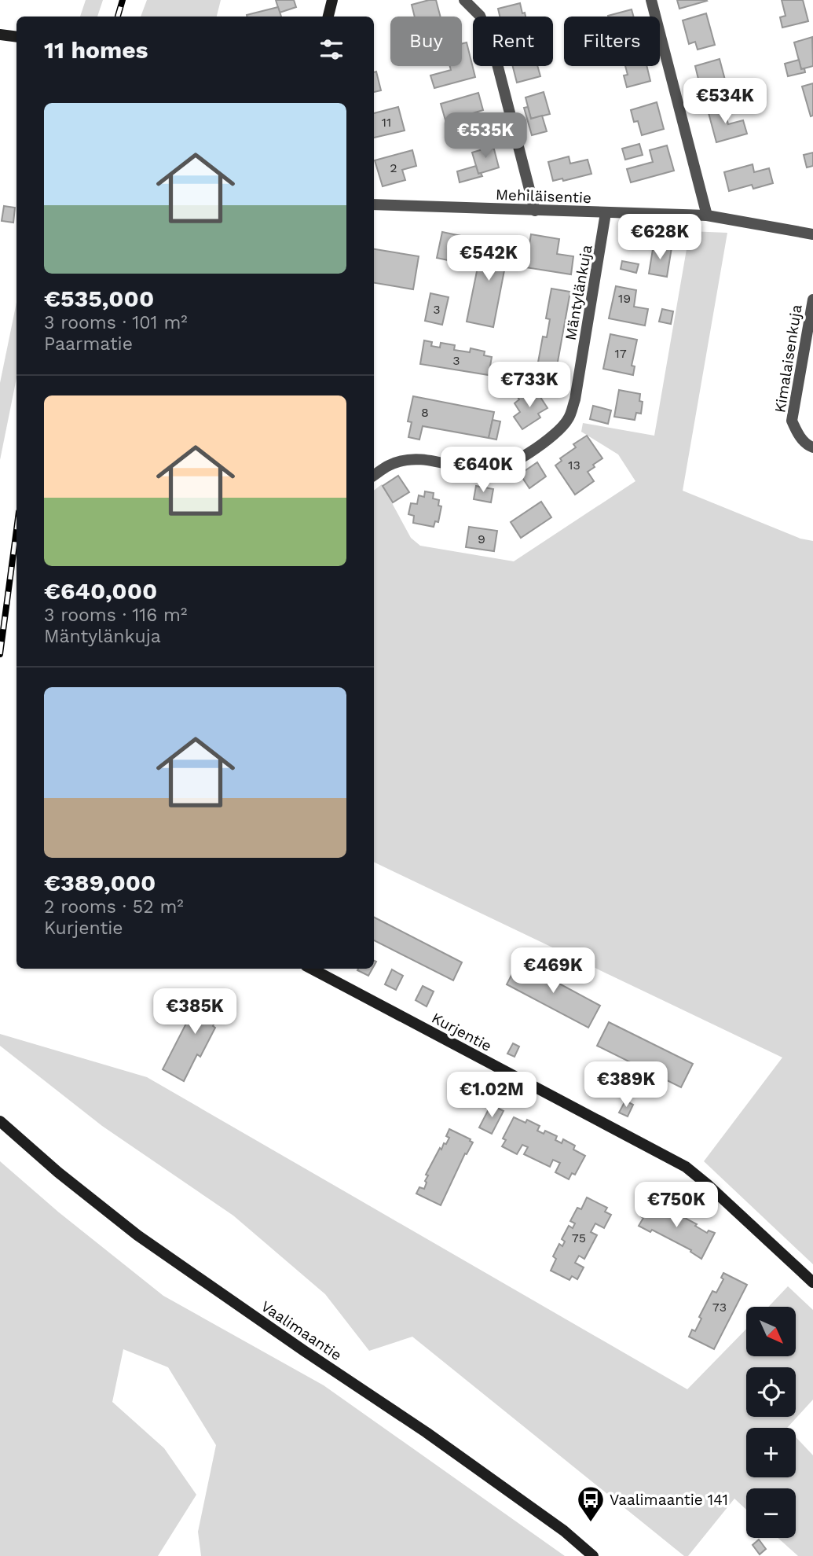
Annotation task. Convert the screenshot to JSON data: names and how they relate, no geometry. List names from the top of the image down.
{
  "streets": {
    "main road": ["Kurjentie", "Vaalimaantie"],
    "street": ["Mehiläisentie", "Mäntylänkuja", "Kimalaisenkuja"]
  },
  "crossings": [
    ["Mehiläisentie", "Mäntylänkuja"]
  ],
  "places": {
    "bus stop": ["Vaalimaantie 141"]
  },
  "house_numbers": [
    "11",
    "2",
    "19",
    "3",
    "17",
    "3",
    "8",
    "13",
    "9",
    "75",
    "73"
  ],
  "north": "bottom right",
  "page": {
    "chip": ["Buy", "Rent", "Filters"],
    "heading": "11 homes",
    "price": [
      "€534K",
      "€535K",
      "€628K",
      "€542K",
      "€733K",
      "€640K",
      "€469K",
      "€385K",
      "€389K",
      "€1.02M",
      "€750K"
    ],
    "list": [
      {
        "name": "€535,000",
        "note": "3 rooms · 101 m² · Paarmatie"
      },
      {
        "name": "€640,000",
        "note": "3 rooms · 116 m² · Mäntylänkuja"
      },
      {
        "name": "€389,000",
        "note": "2 rooms · 52 m² · Kurjentie"
      }
    ],
    "map_buttons": ["+", "−"]
  }
}
